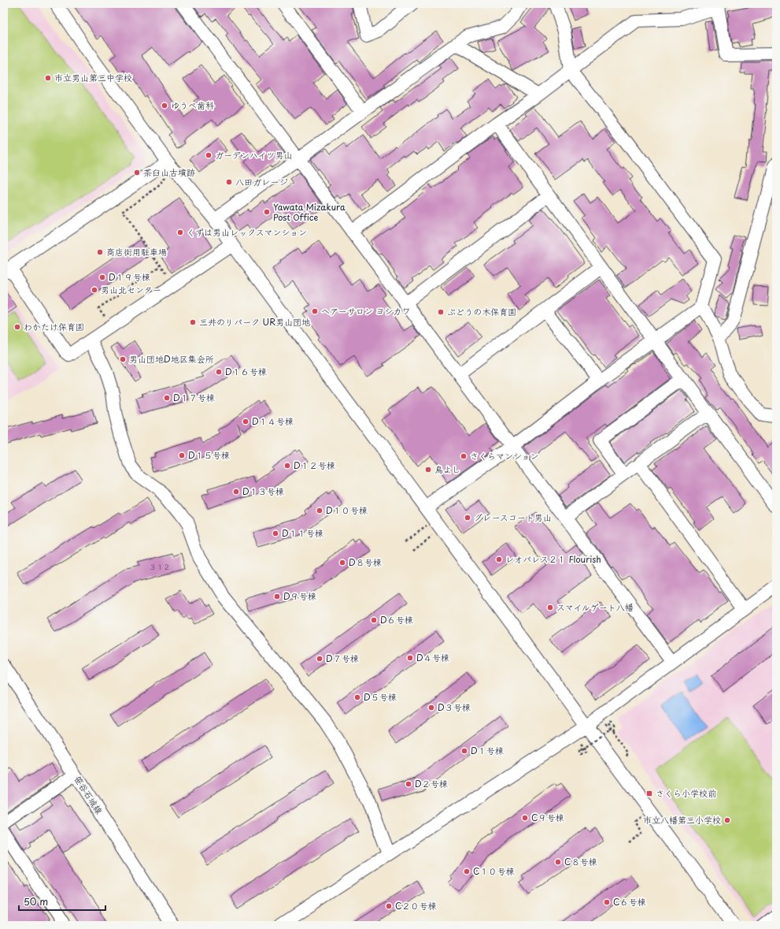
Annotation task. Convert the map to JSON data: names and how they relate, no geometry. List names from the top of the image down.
{
  "streets": {
    "street": ["笹谷石城線"]
  },
  "places": {
    "other": [
      "市立男山第三中学校",
      "ゆうべ歯科",
      "ガーデンハイツ男山",
      "茶臼山古墳跡",
      "八田ガレージ",
      "Yawata Mizakura Post Office",
      "くずは男山レックスマンション",
      "商店街用駐車場",
      "D１９号棟",
      "男山北センター",
      "ヘアーサロン ヨシカワ",
      "ぶどうの木保育園",
      "三井のリパーク UR男山団地",
      "わかたけ保育園",
      "男山団地D地区集会所",
      "D１６号棟",
      "D１７号棟",
      "D１４号棟",
      "D１５号棟",
      "さくらマンション",
      "D１２号棟",
      "鳥よし",
      "D１３号棟",
      "D１０号棟",
      "グレースコート男山",
      "D１１号棟",
      "レオパレス２１ Flourish",
      "D８号棟",
      "D９号棟",
      "スマイルゲート八幡",
      "D６号棟",
      "D４号棟",
      "D７号棟",
      "D５号棟",
      "D３号棟",
      "D１号棟",
      "D２号棟",
      "C９号棟",
      "市立八幡第三小学校",
      "C８号棟",
      "C１０号棟",
      "C６号棟",
      "C２０号棟"
    ],
    "transit": ["さくら小学校前"]
  },
  "house_numbers": ["３１２"],
  "scale_bar": "50 m"
}
